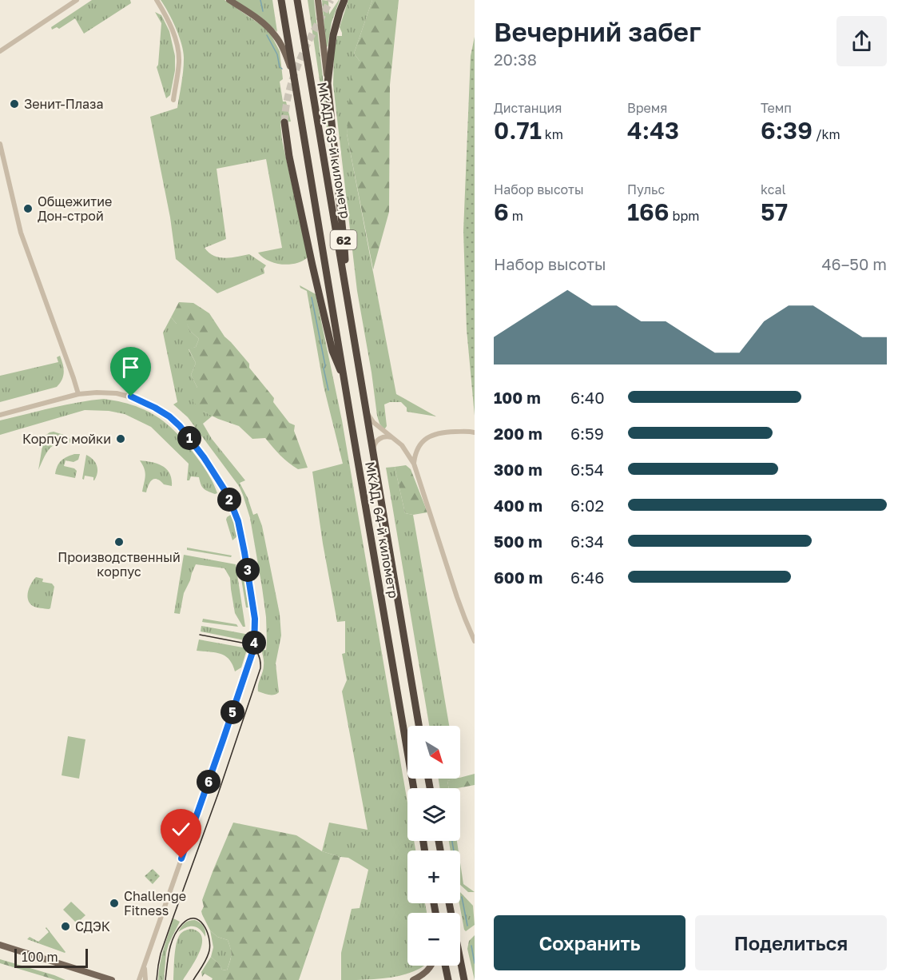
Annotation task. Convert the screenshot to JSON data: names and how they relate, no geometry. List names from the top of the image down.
{
  "streets": {
    "highway": ["МКАД, 63-й километр", "62", "МКАД, 64-й километр"]
  },
  "crossings": [
    ["МКАД, 63-й километр", "62"],
    ["МКАД, 63-й километр", "МКАД, 64-й километр"]
  ],
  "places": [
    "Зенит-Плаза",
    "Общежитие Дон-строй",
    "Корпус мойки",
    "Производственный корпус",
    "Challenge Fitness",
    "СДЭК"
  ],
  "scale_bar": "100 m",
  "north": "bottom right",
  "page": {
    "heading": ["Вечерний забег", "20:38"],
    "stats": [
      ["Дистанция", "0.71 km"],
      ["Время", "4:43"],
      ["Темп", "6:39 /km"],
      ["Набор высоты", "6 m"],
      ["Пульс", "166 bpm"],
      ["kcal", "57"]
    ],
    "chart": ["Набор высоты", "46–50 m"],
    "list": [
      {
        "name": "100 m",
        "note": "6:40"
      },
      {
        "name": "200 m",
        "note": "6:59"
      },
      {
        "name": "300 m",
        "note": "6:54"
      },
      {
        "name": "400 m",
        "note": "6:02"
      },
      {
        "name": "500 m",
        "note": "6:34"
      },
      {
        "name": "600 m",
        "note": "6:46"
      }
    ],
    "pins": [
      "1",
      "2",
      "3",
      "4",
      "5",
      "6"
    ],
    "map_buttons": ["+", "−"],
    "buttons": ["Сохранить", "Поделиться"],
    "scale": "100 m"
  }
}
